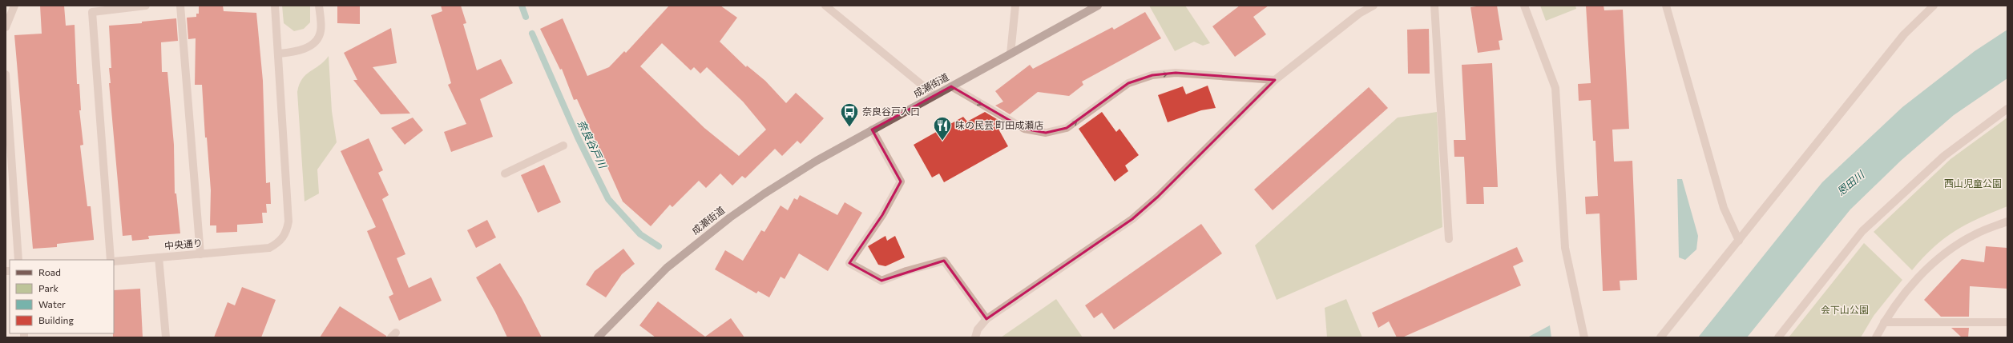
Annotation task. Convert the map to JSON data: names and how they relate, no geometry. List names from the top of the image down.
{
  "streets": {
    "main road": ["成瀬街道"],
    "street": ["中央通り"]
  },
  "water": ["奈良谷戸川", "恩田川"],
  "parks": ["西山児童公園", "会下山公園"],
  "places": {
    "bus stop": ["奈良谷戸入口"],
    "restaurant": ["味の民芸 町田成瀬店"]
  },
  "legend": [
    "Road",
    "Park",
    "Water",
    "Building"
  ]
}
